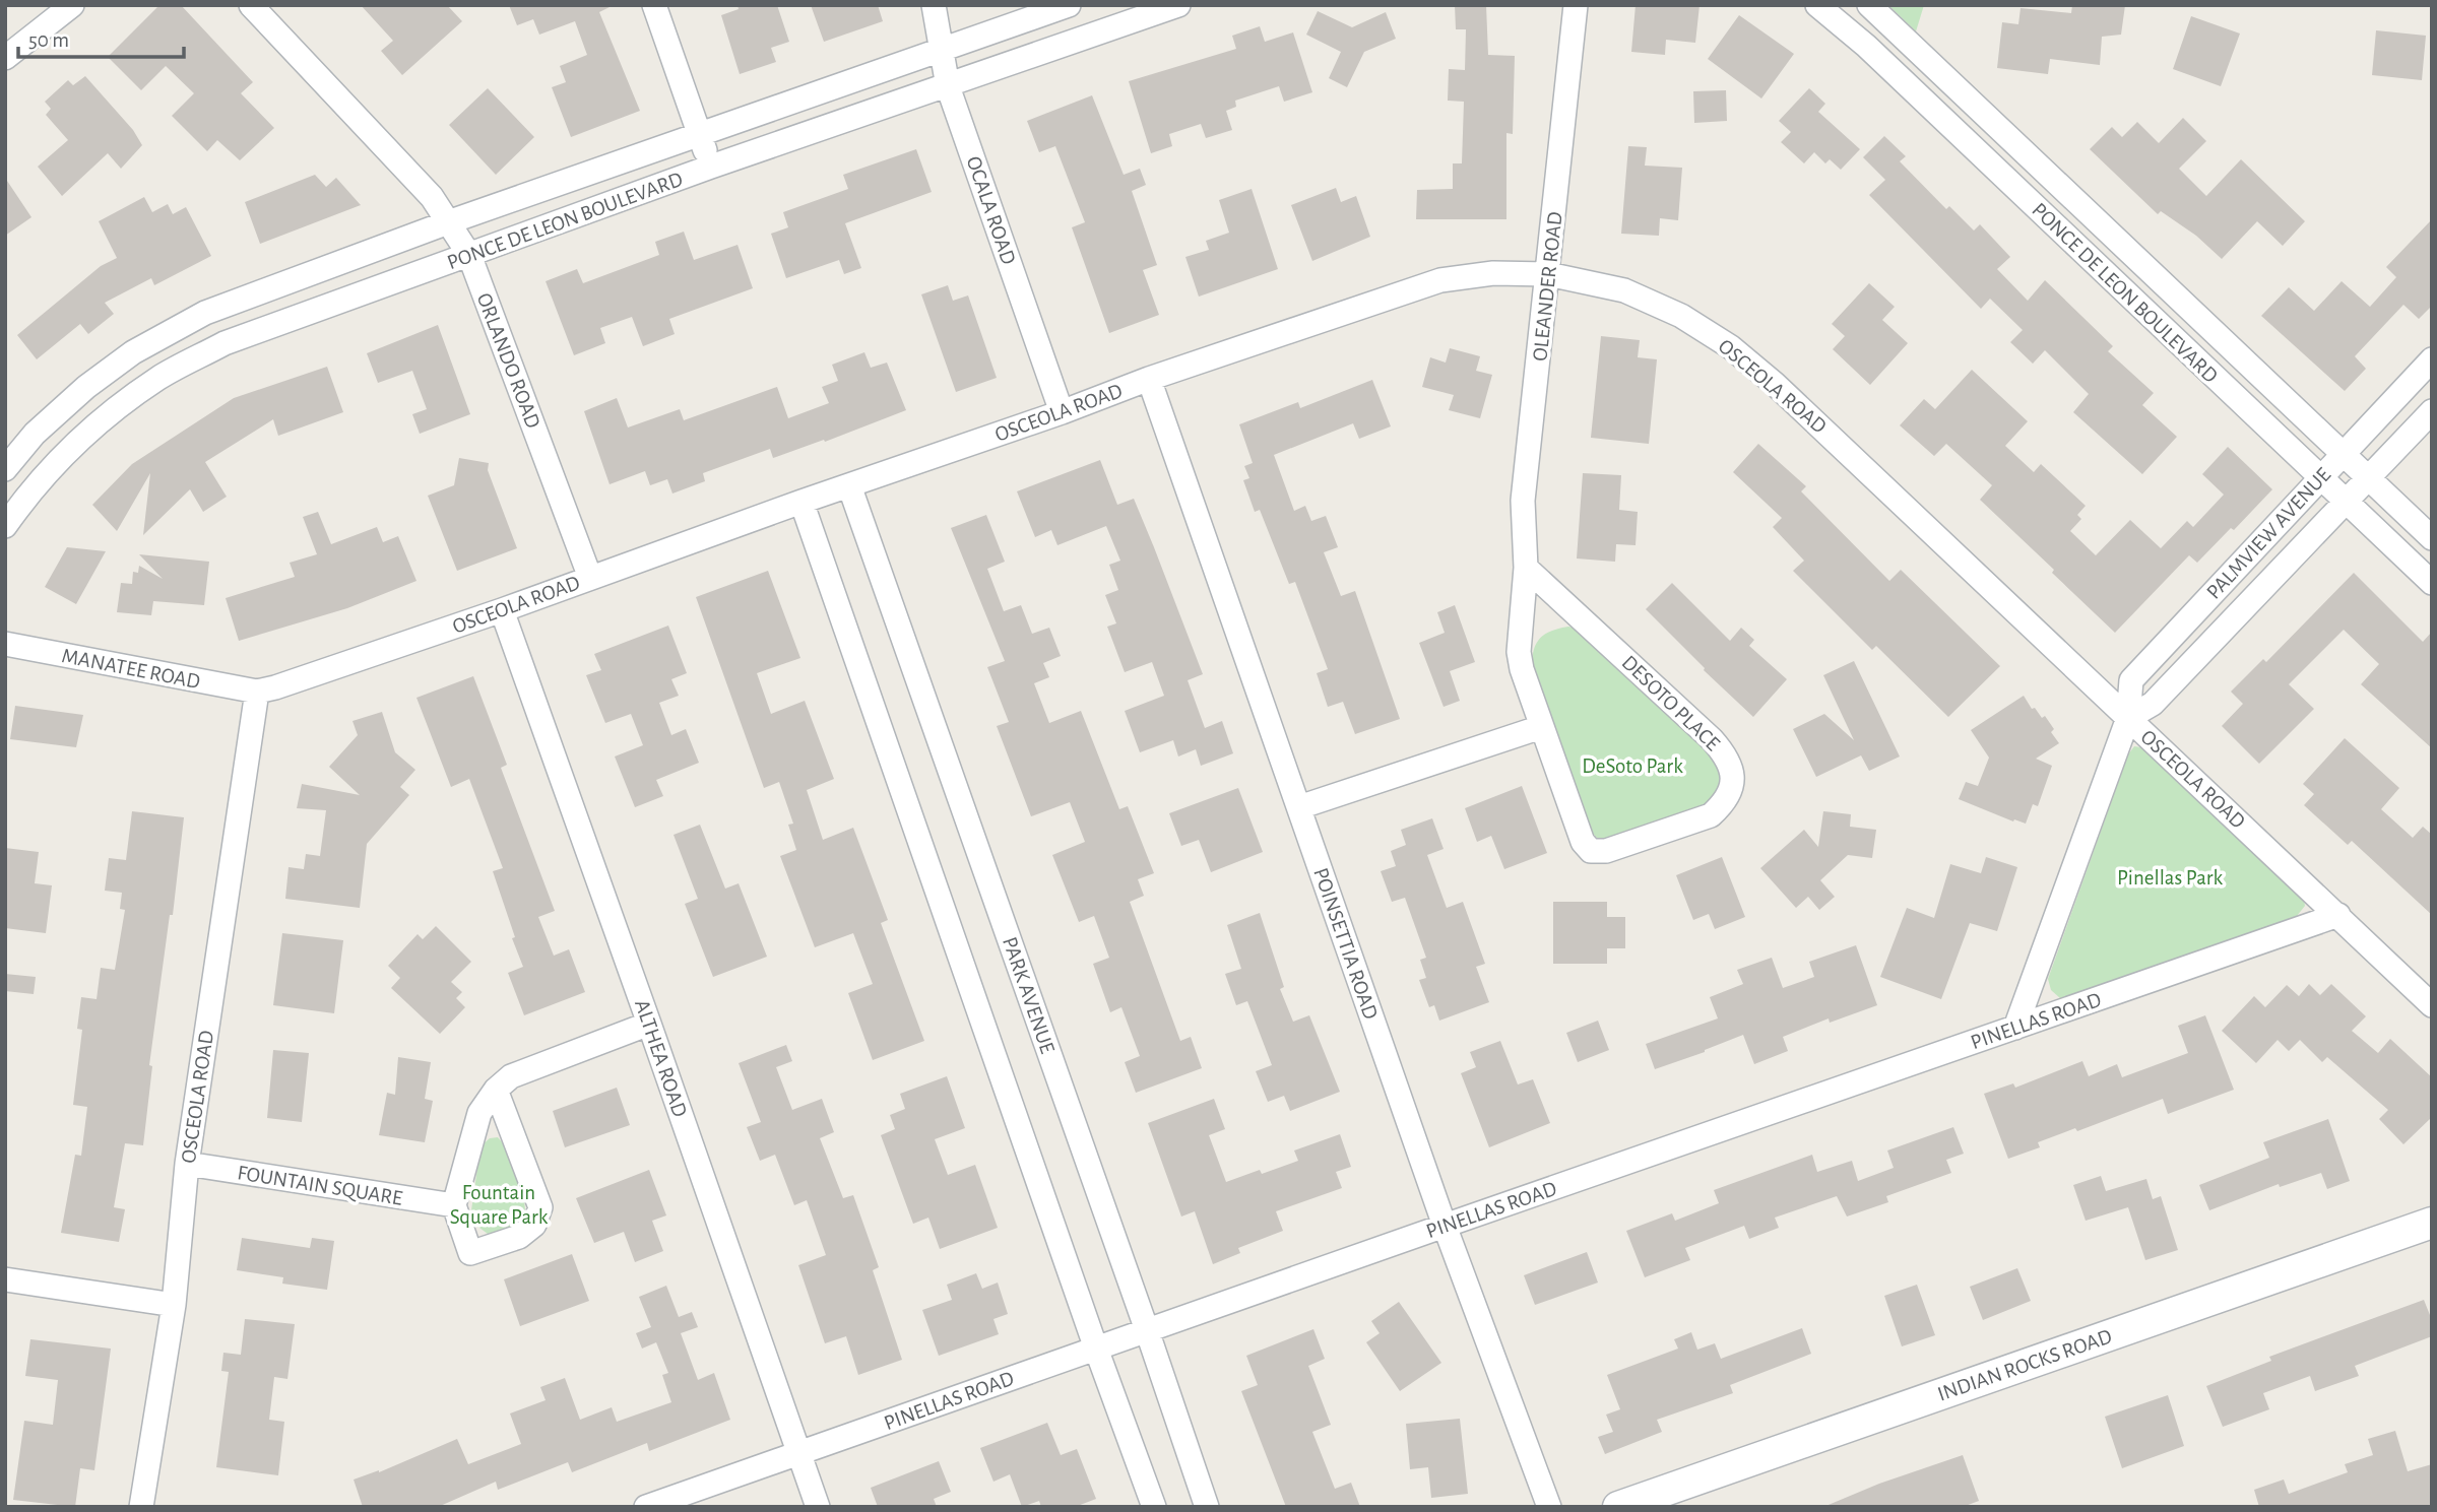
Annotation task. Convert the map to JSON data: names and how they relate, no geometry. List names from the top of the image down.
{
  "streets": {
    "street": [
      "OCALA ROAD",
      "PONCE DE LEON BOULEVARD",
      "OLEANDER ROAD",
      "ORLANDO ROAD",
      "OSCEOLA ROAD",
      "PALMVIEW AVENUE",
      "MANATEE ROAD",
      "DESOTO PLACE",
      "POINSETTIA ROAD",
      "PARK AVENUE",
      "PINELLAS ROAD",
      "ALTHEA ROAD",
      "FOUNTAIN SQUARE",
      "INDIAN ROCKS ROAD"
    ]
  },
  "crossings": [
    ["OCALA ROAD", "PONCE DE LEON BOULEVARD"],
    ["OCALA ROAD", "OSCEOLA ROAD"],
    ["PONCE DE LEON BOULEVARD", "ORLANDO ROAD"],
    ["PONCE DE LEON BOULEVARD", "PALMVIEW AVENUE"],
    ["OLEANDER ROAD", "OSCEOLA ROAD"],
    ["OLEANDER ROAD", "DESOTO PLACE"],
    ["ORLANDO ROAD", "OSCEOLA ROAD"],
    ["OSCEOLA ROAD", "PALMVIEW AVENUE"],
    ["OSCEOLA ROAD", "MANATEE ROAD"],
    ["OSCEOLA ROAD", "POINSETTIA ROAD"],
    ["OSCEOLA ROAD", "PARK AVENUE"],
    ["OSCEOLA ROAD", "PINELLAS ROAD"],
    ["OSCEOLA ROAD", "ALTHEA ROAD"],
    ["OSCEOLA ROAD", "FOUNTAIN SQUARE"],
    ["PALMVIEW AVENUE", "PINELLAS ROAD"],
    ["POINSETTIA ROAD", "PINELLAS ROAD"],
    ["PARK AVENUE", "PINELLAS ROAD"],
    ["PINELLAS ROAD", "ALTHEA ROAD"]
  ],
  "parks": ["DeSoto Park", "Pinellas Park", "Fountain Square Park"],
  "scale_bar": "50 m"
}
